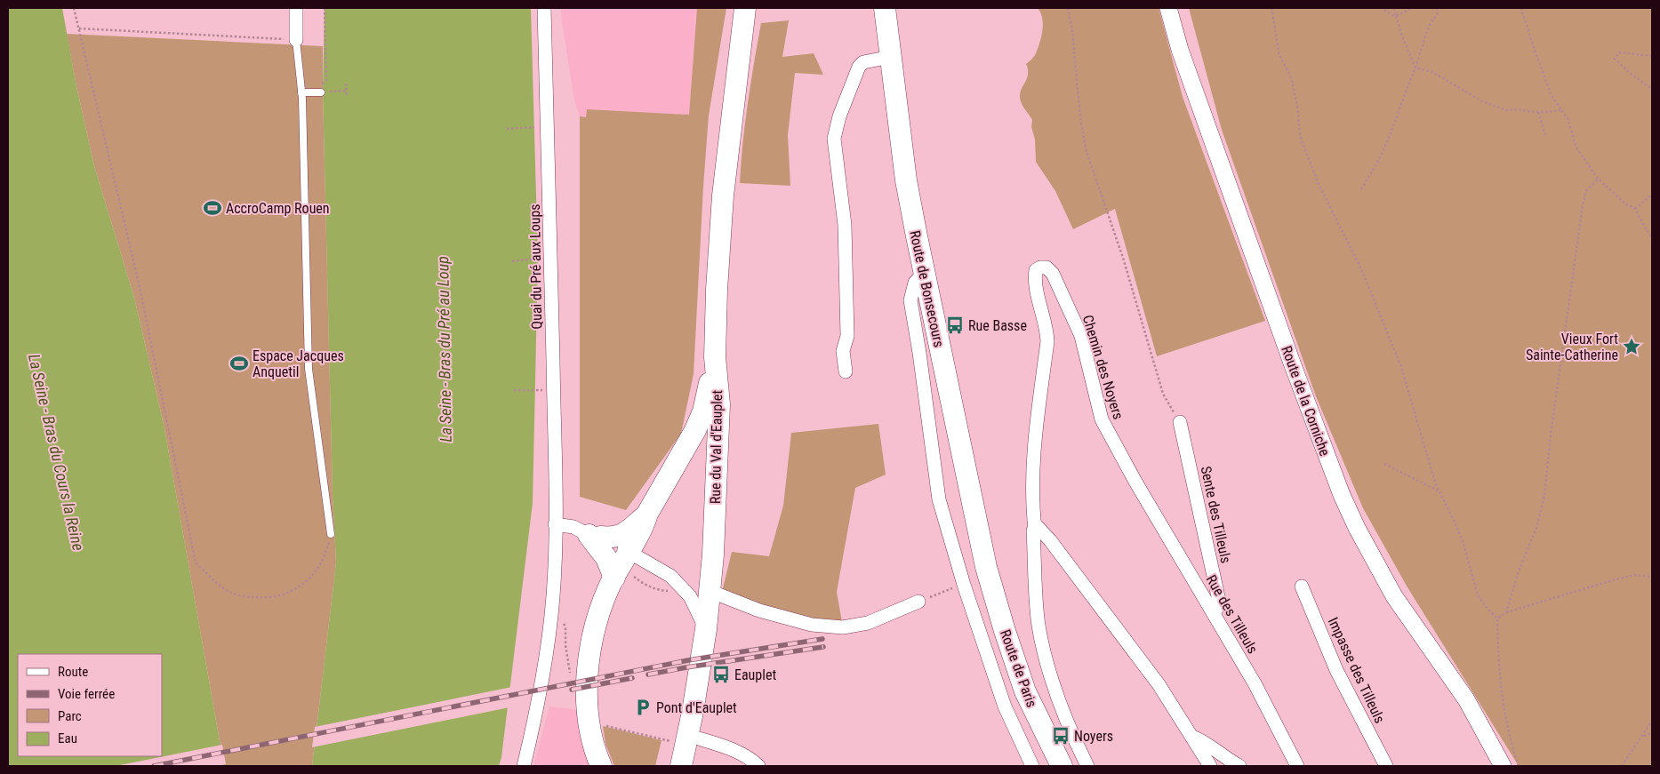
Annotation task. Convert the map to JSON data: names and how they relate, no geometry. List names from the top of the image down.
{
  "streets": {
    "main road": ["Route de Bonsecours", "Rue du Val d'Eauplet", "Route de Paris"],
    "street": [
      "Quai du Pré aux Loups",
      "Chemin des Noyers",
      "Route de la Corniche",
      "Sente des Tilleuls",
      "Rue des Tilleuls",
      "Impasse des Tilleuls"
    ]
  },
  "crossings": [
    ["Route de Bonsecours", "Route de Paris"],
    ["Chemin des Noyers", "Rue des Tilleuls"],
    ["Sente des Tilleuls", "Rue des Tilleuls"]
  ],
  "water": ["La Seine - Bras du Pré au Loup", "La Seine - Bras du Cours la Reine"],
  "places": {
    "sports": ["AccroCamp Rouen", "Espace Jacques Anquetil"],
    "bus stop": ["Rue Basse", "Eauplet", "Noyers"],
    "place": ["Vieux Fort Sainte-Catherine"],
    "parking": ["Pont d'Eauplet"]
  },
  "legend": [
    "Route",
    "Voie ferrée",
    "Parc",
    "Eau"
  ]
}
